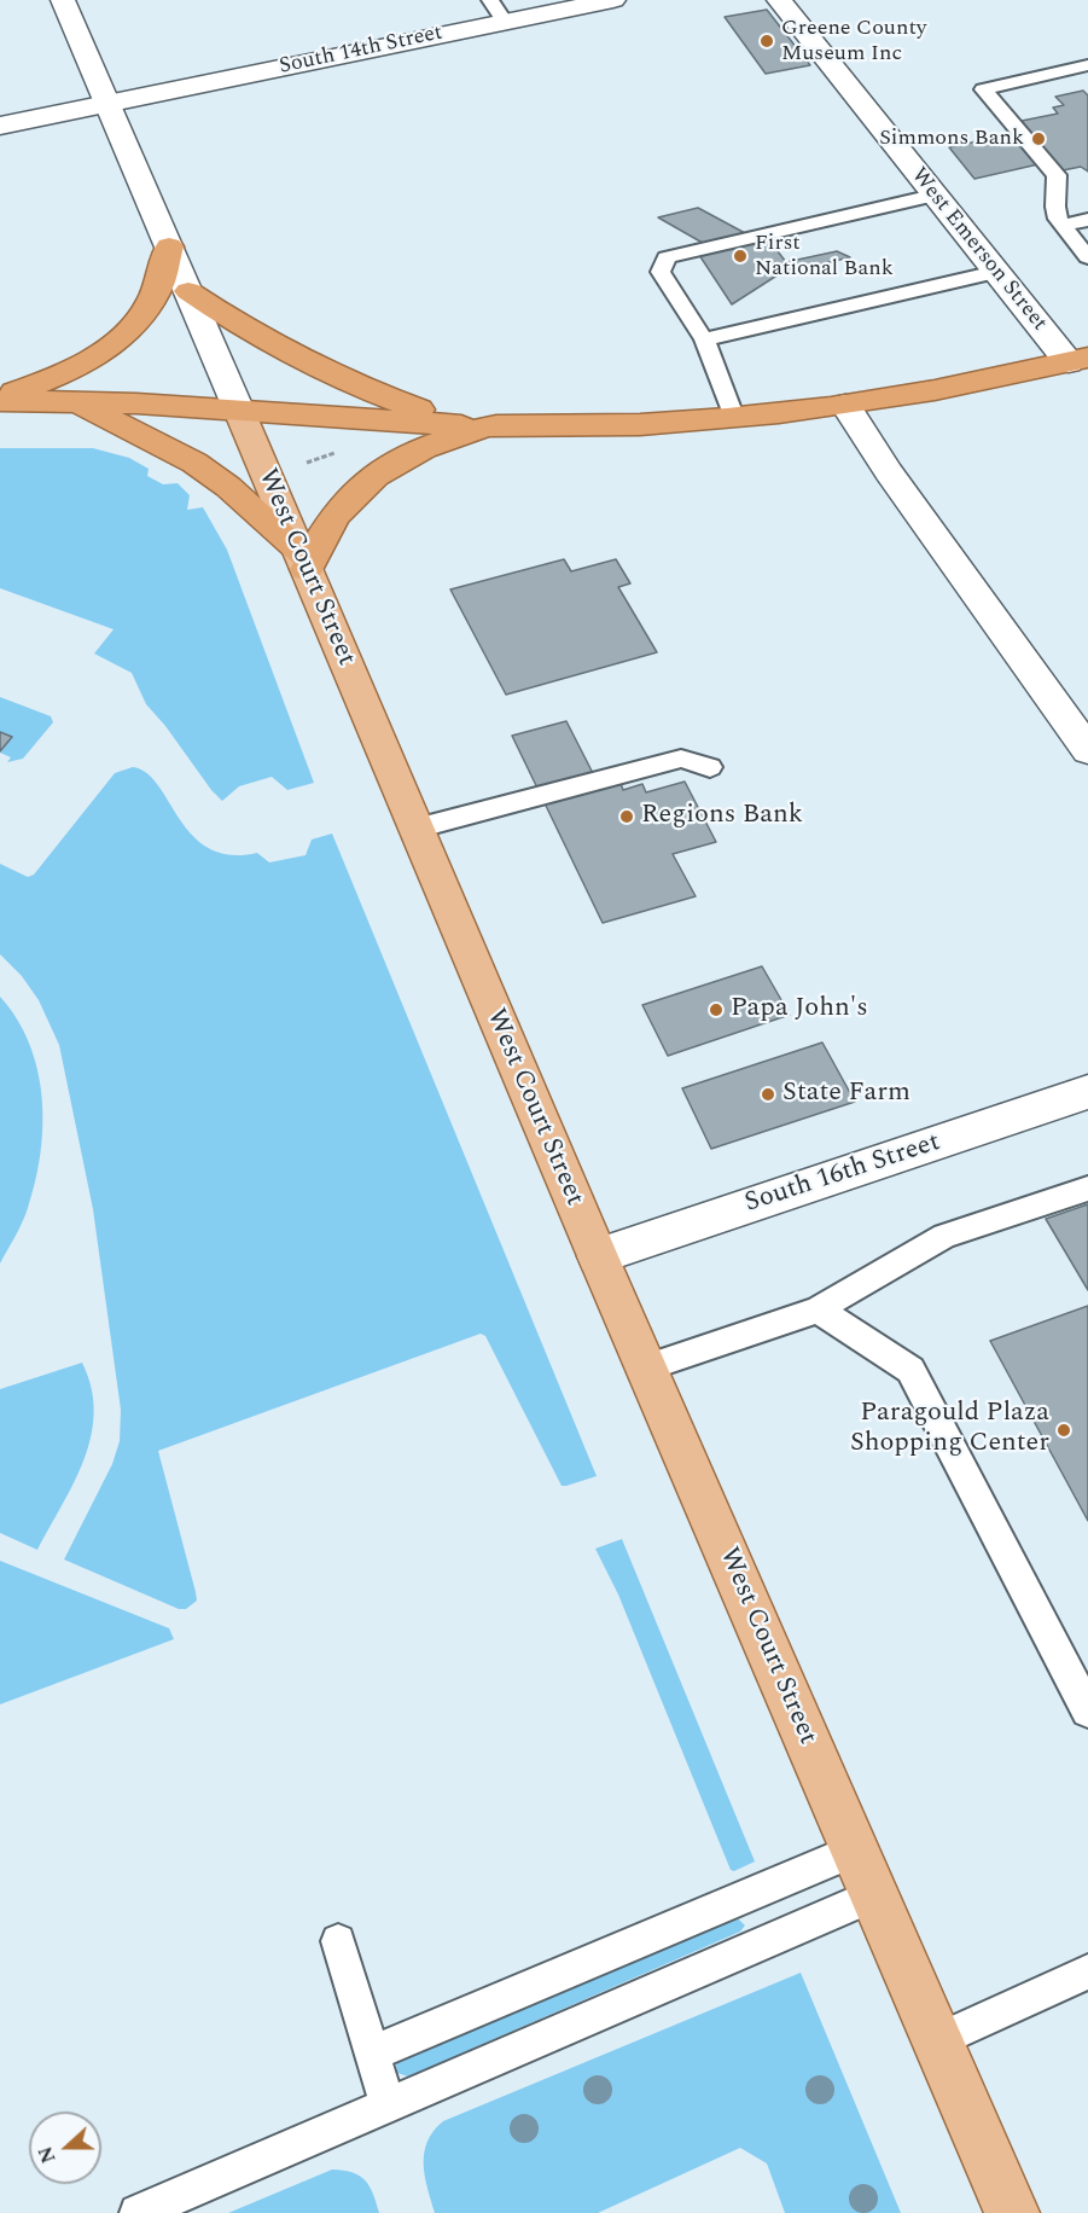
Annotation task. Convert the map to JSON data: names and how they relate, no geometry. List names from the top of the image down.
{
  "streets": {
    "main road": ["West Court Street"],
    "street": ["South 14th Street", "West Emerson Street", "South 16th Street"]
  },
  "crossings": [
    ["South 14th Street", "West Court Street"],
    ["West Court Street", "South 16th Street"]
  ],
  "places": [
    "Greene County Museum Inc",
    "Simmons Bank",
    "First National Bank",
    "Regions Bank",
    "Papa John's",
    "State Farm",
    "Paragould Plaza Shopping Center"
  ],
  "north": "left"
}
